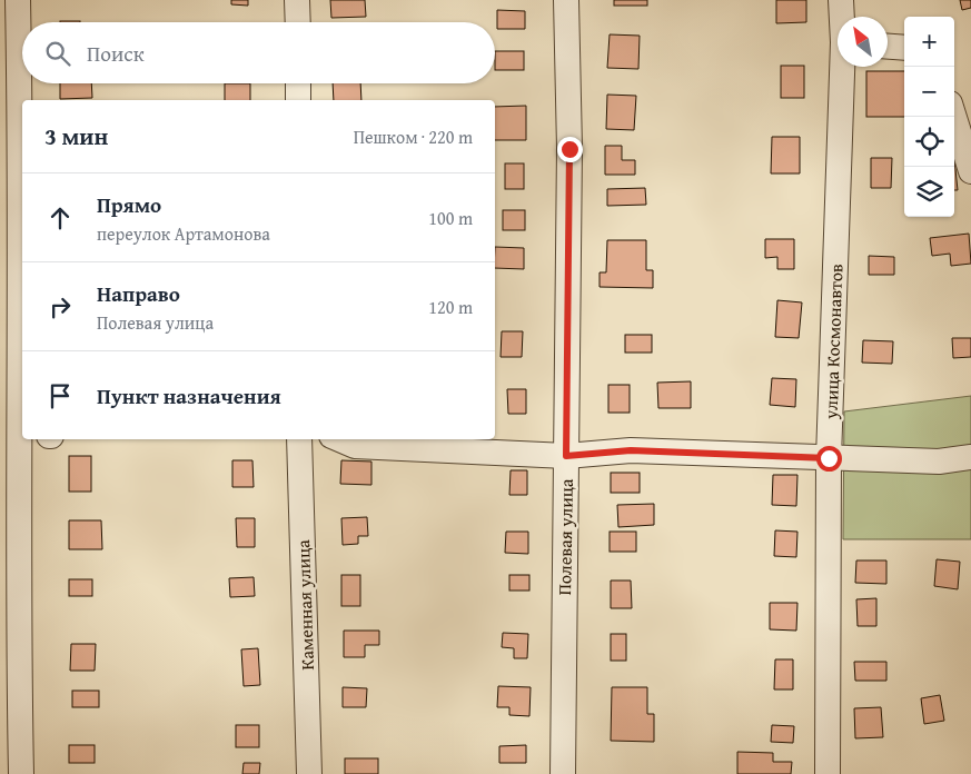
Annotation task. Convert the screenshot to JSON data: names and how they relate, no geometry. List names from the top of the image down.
{
  "streets": {
    "street": ["улица Космонавтов", "Полевая улица", "Каменная улица"]
  },
  "north": "top left",
  "page": {
    "map_buttons": ["+", "−"],
    "search": "Поиск",
    "heading": ["3 мин", "Пешком · 220 m"],
    "list": [
      ["Прямо", "переулок Артамонова", "100 m"],
      ["Направо", "Полевая улица", "120 m"],
      "Пункт назначения"
    ]
  }
}
